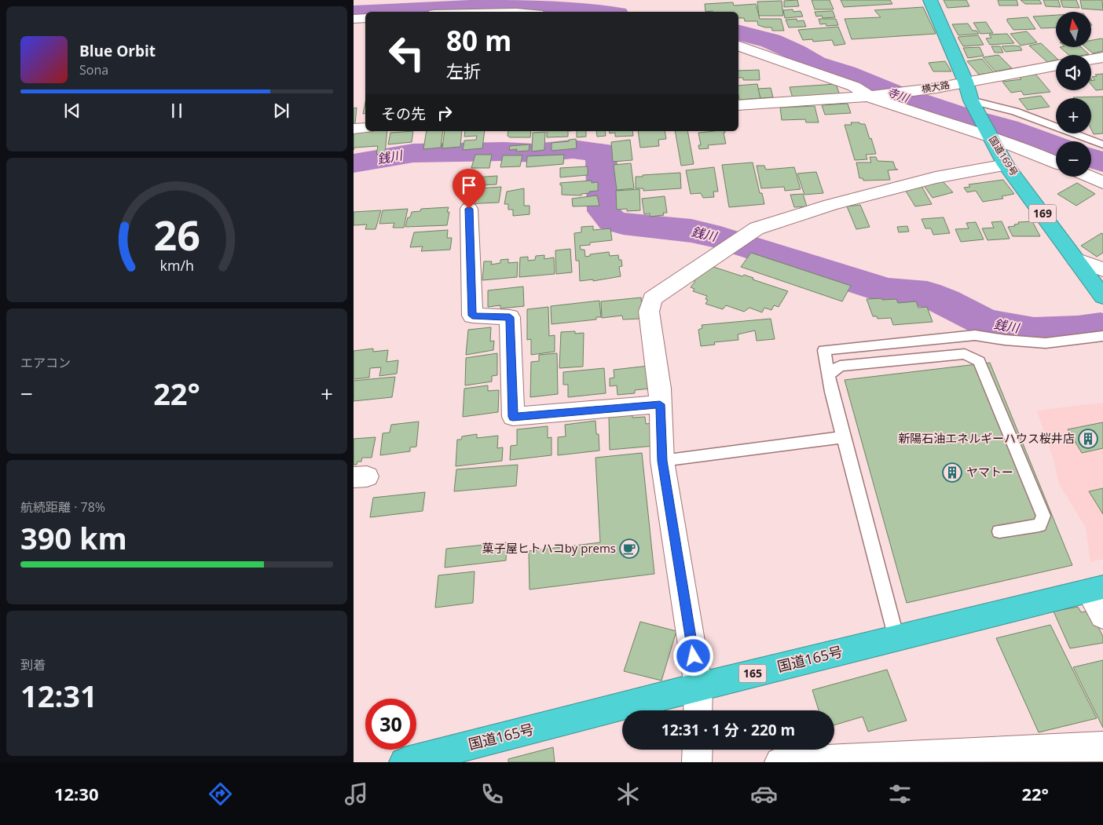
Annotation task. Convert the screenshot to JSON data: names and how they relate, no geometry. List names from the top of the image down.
{
  "streets": {
    "highway": [
      "国道169号",
      "169",
      "国道165号",
      "165"
    ],
    "street": ["横大路"]
  },
  "crossings": [
    ["横大路", "国道169号"]
  ],
  "water": ["寺川", "銭川"],
  "places": {
    "building": ["新陽石油エネルギーハウス桜井店", "ヤマトー"],
    "cafe": ["菓子屋ヒトハコby prems"]
  },
  "north": "top",
  "page": {
    "map_buttons": ["+", "−"],
    "turn": ["80 m", "左折"],
    "song": ["Blue Orbit", "Sona"],
    "then": "その先",
    "tile": [
      "エアコン",
      ["航続距離 · 78%", "390 km"],
      ["到着", "12:31"]
    ],
    "heat": ["−", "22°", "+"],
    "limit": "30",
    "trip": "12:31 · 1 分 · 220 m",
    "tabs": ["12:30", "22°"],
    "gauge": ["26", "km/h"]
  }
}
